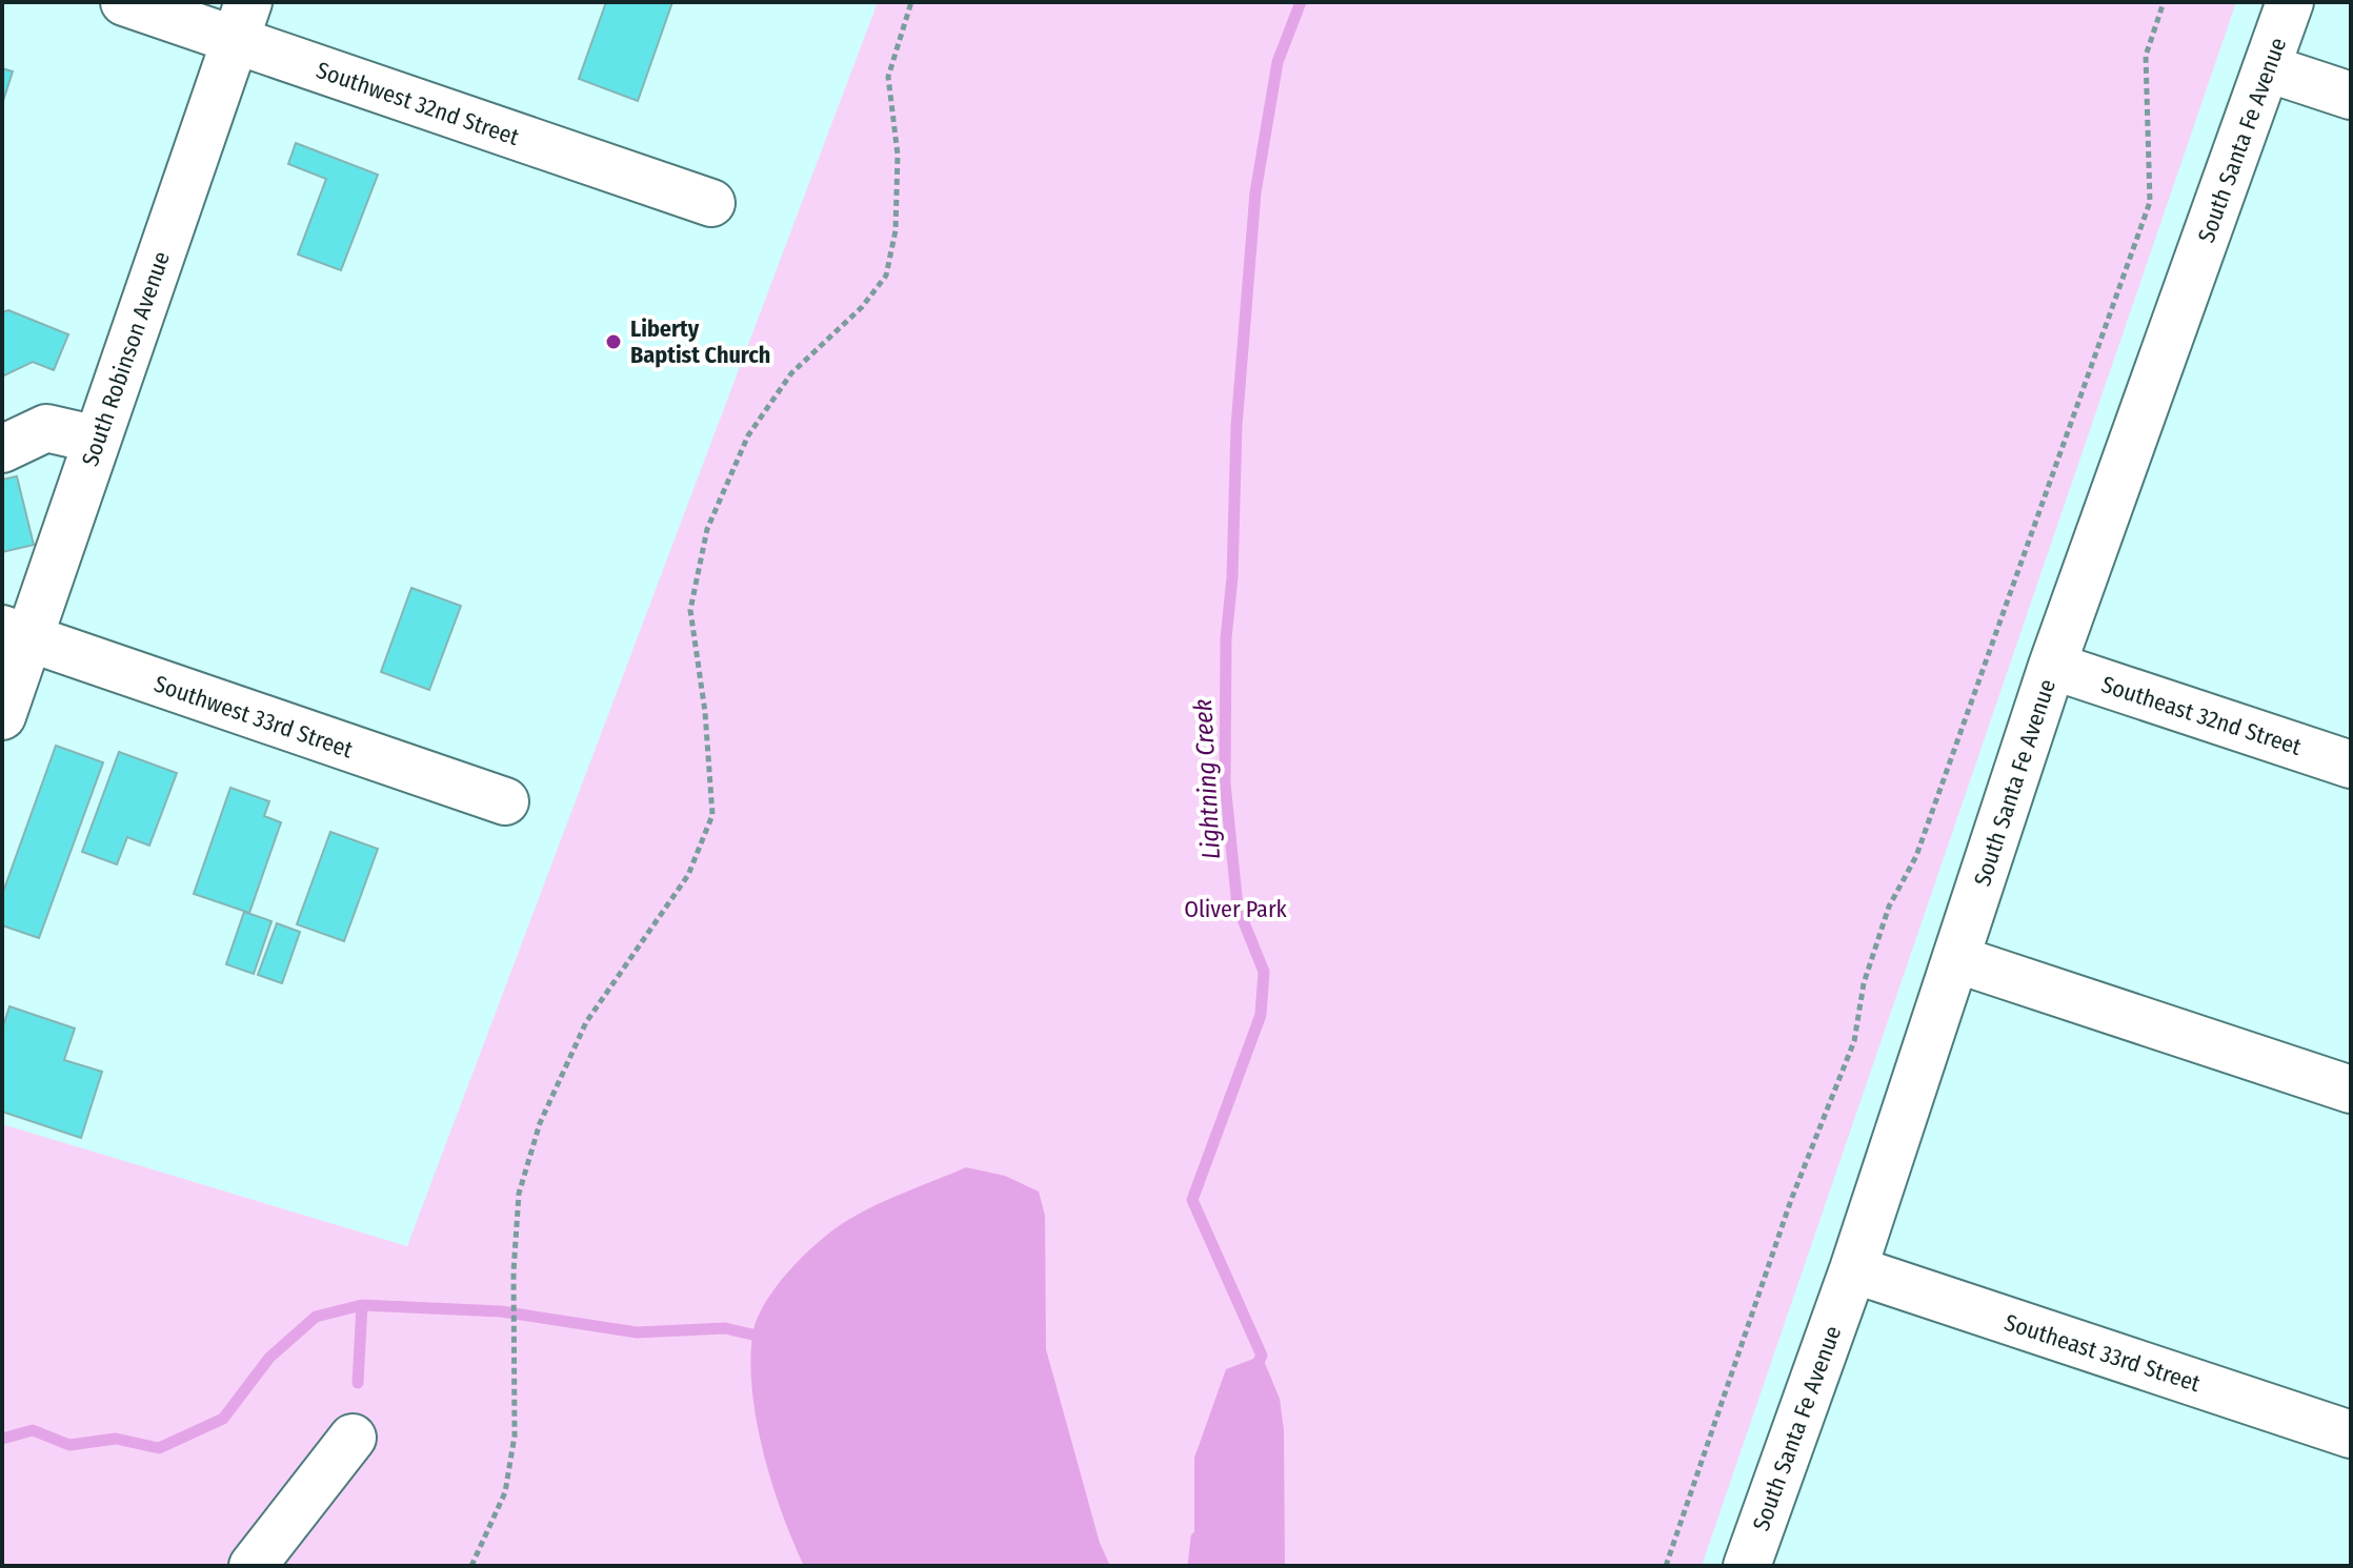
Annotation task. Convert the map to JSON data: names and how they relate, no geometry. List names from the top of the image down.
{
  "streets": {
    "street": [
      "Southwest 32nd Street",
      "South Santa Fe Avenue",
      "South Robinson Avenue",
      "Southeast 32nd Street",
      "Southwest 33rd Street",
      "Southeast 33rd Street"
    ]
  },
  "crossings": [
    ["Southwest 32nd Street", "South Robinson Avenue"],
    ["South Santa Fe Avenue", "Southeast 32nd Street"],
    ["South Santa Fe Avenue", "Southeast 33rd Street"],
    ["South Robinson Avenue", "Southwest 33rd Street"]
  ],
  "water": ["Lightning Creek"],
  "parks": ["Oliver Park"],
  "places": ["Liberty Baptist Church"]
}
